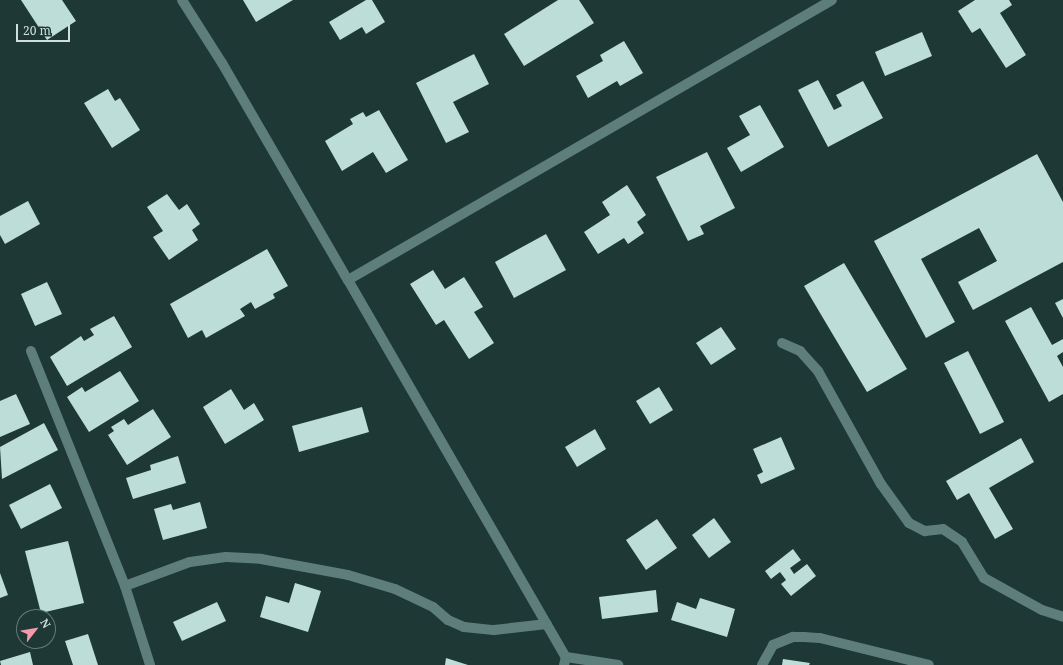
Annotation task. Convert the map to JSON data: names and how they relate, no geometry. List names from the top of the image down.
{
  "scale_bar": "20 m",
  "north": "top right"
}
